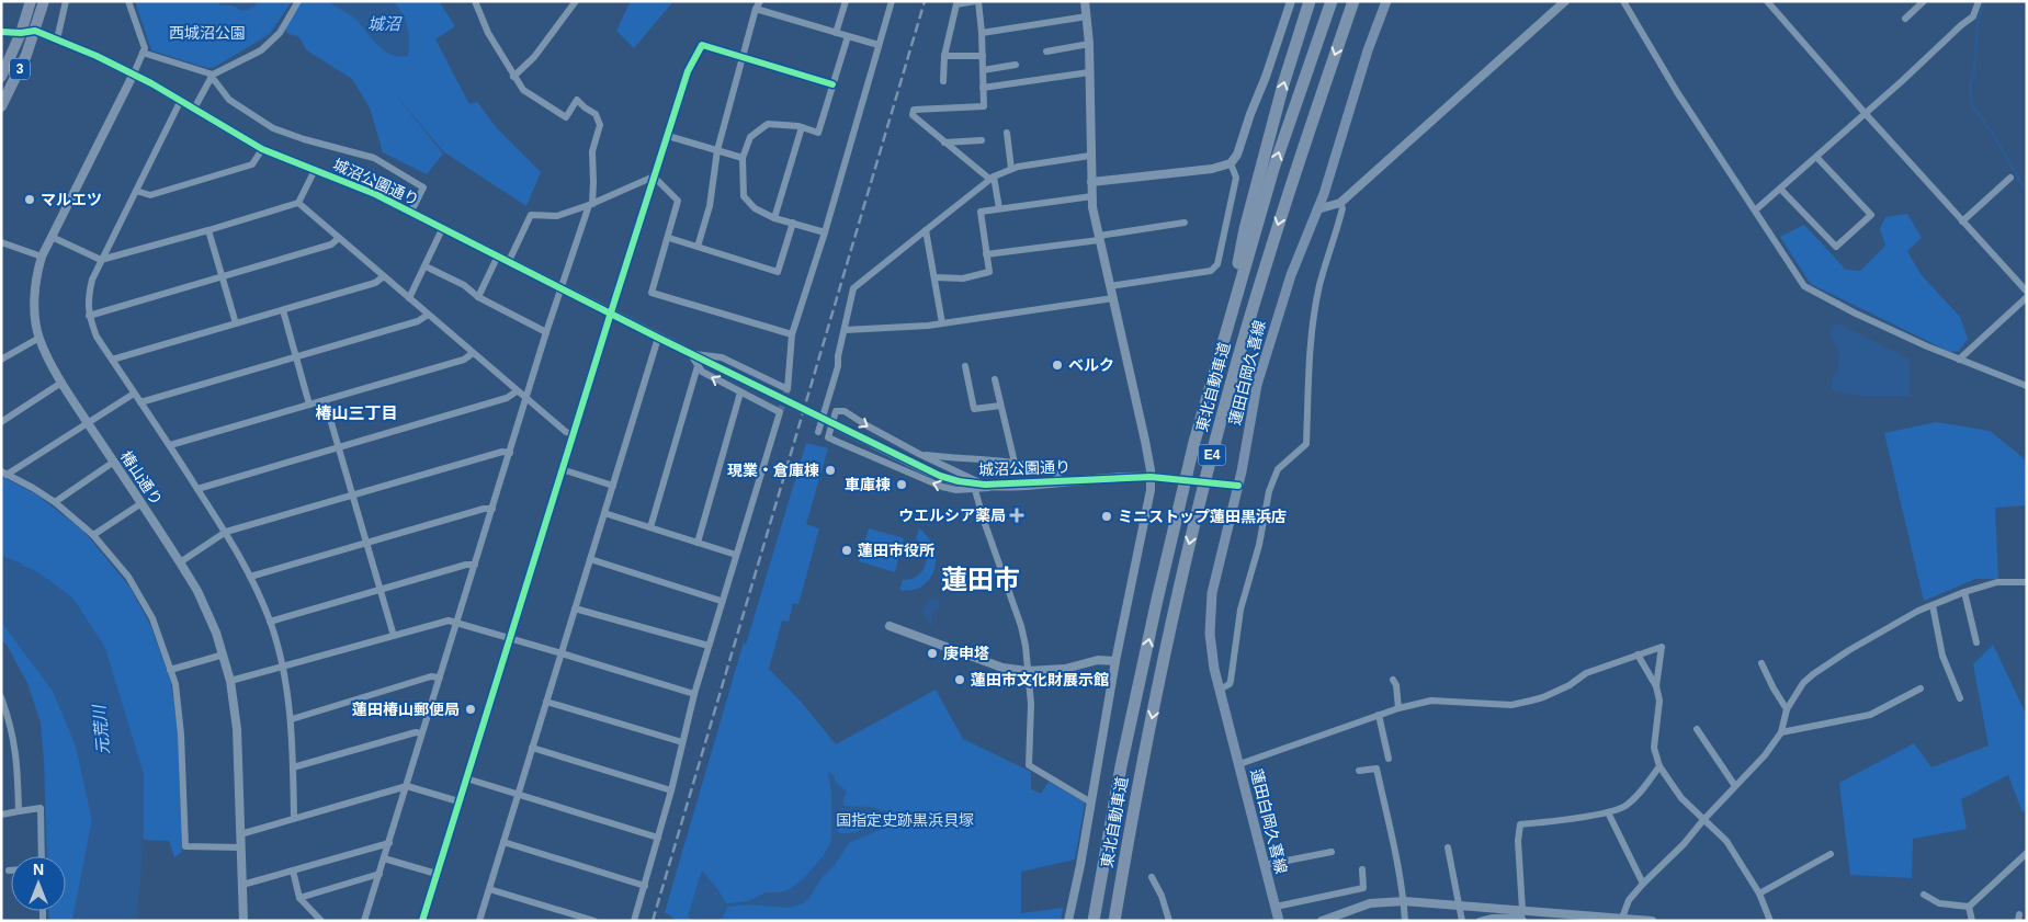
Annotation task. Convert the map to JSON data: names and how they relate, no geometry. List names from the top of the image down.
{
  "streets": {
    "highway": ["東北自動車道", "E4"],
    "main road": ["3", "蓮田白岡久喜線"],
    "street": ["城沼公園通り", "椿山通り"]
  },
  "crossings": [
    ["3", "城沼公園通り"],
    ["城沼公園通り", "蓮田白岡久喜線"],
    ["城沼公園通り", "椿山通り"]
  ],
  "districts": ["椿山三丁目", "蓮田市"],
  "water": ["城沼", "元荒川"],
  "parks": ["西城沼公園", "国指定史跡黒浜貝塚"],
  "places": {
    "other": [
      "マルエツ",
      "ベルク",
      "現業・倉庫棟",
      "車庫棟",
      "ミニストップ蓮田黒浜店",
      "蓮田市役所",
      "庚申塔",
      "蓮田市文化財展示館",
      "蓮田椿山郵便局"
    ],
    "health": ["ウエルシア薬局"]
  },
  "north": "top"
}
